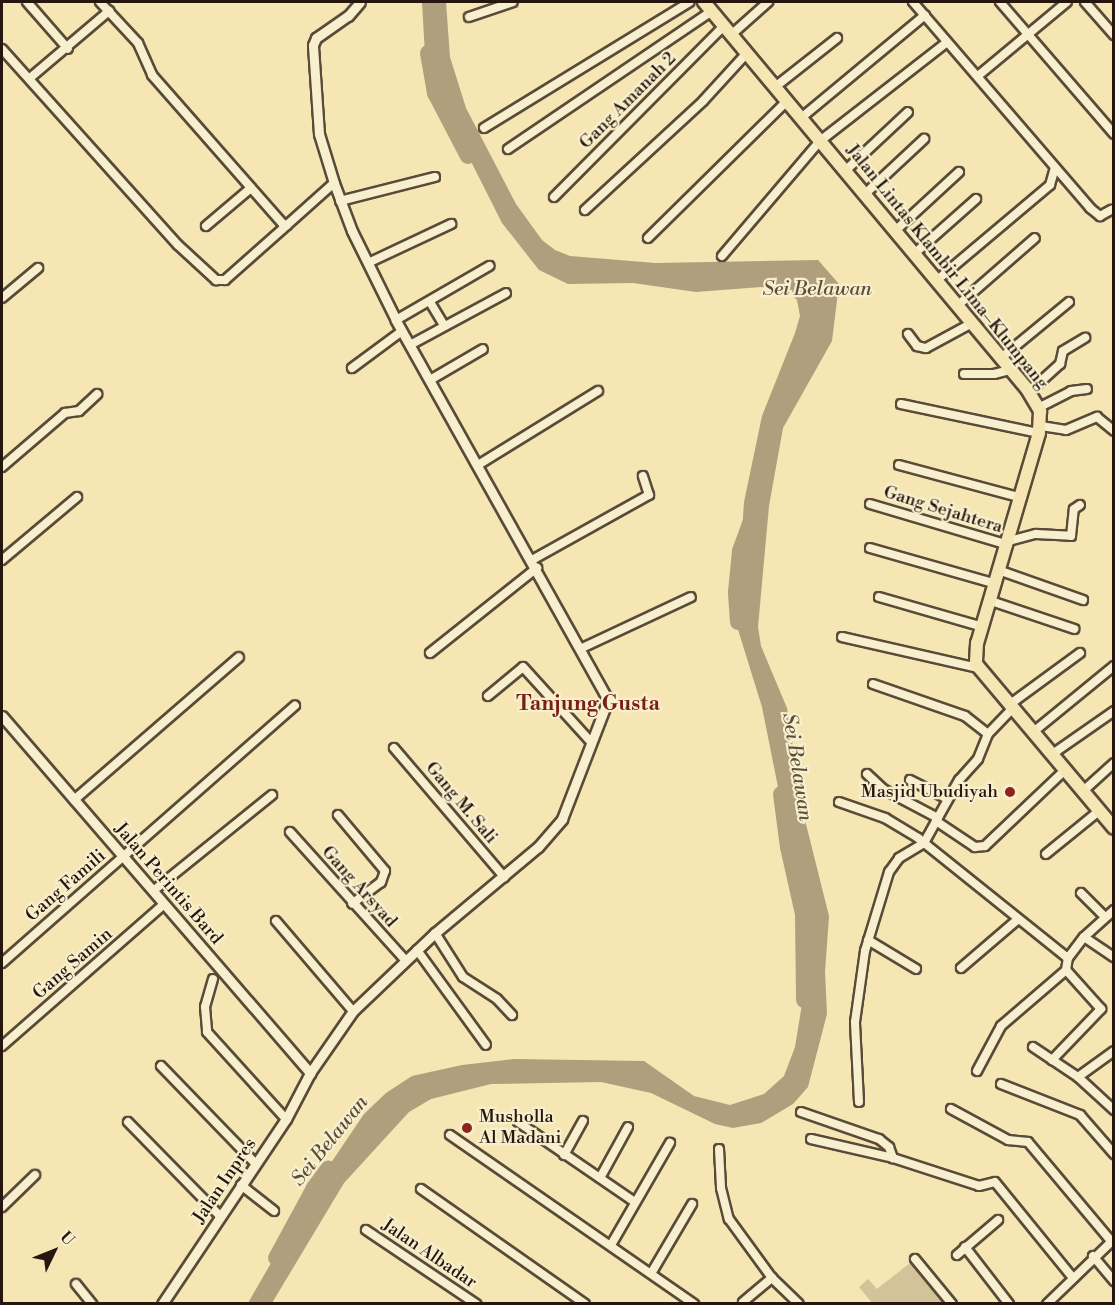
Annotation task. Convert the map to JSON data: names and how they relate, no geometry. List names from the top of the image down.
{
  "streets": {
    "main road": ["Jalan Lintas Klambir Lima–Klumpang"],
    "street": [
      "Gang Amanah 2",
      "Gang Sejahtera",
      "Gang M. Sali",
      "Jalan Perintis Bard",
      "Gang Famili",
      "Gang Arsyad",
      "Gang Samin",
      "Jalan Inpres",
      "Jalan Albadar"
    ]
  },
  "crossings": [
    ["Gang Amanah 2", "Jalan Lintas Klambir Lima–Klumpang"],
    ["Jalan Lintas Klambir Lima–Klumpang", "Gang Sejahtera"],
    ["Gang M. Sali", "Jalan Inpres"],
    ["Jalan Perintis Bard", "Gang Famili"],
    ["Jalan Perintis Bard", "Gang Samin"],
    ["Jalan Perintis Bard", "Jalan Inpres"],
    ["Gang Arsyad", "Jalan Inpres"]
  ],
  "districts": ["Tanjung Gusta"],
  "water": ["Sei Belawan"],
  "places": ["Masjid Ubudiyah", "Musholla Al Madani"],
  "north": "top right"
}
